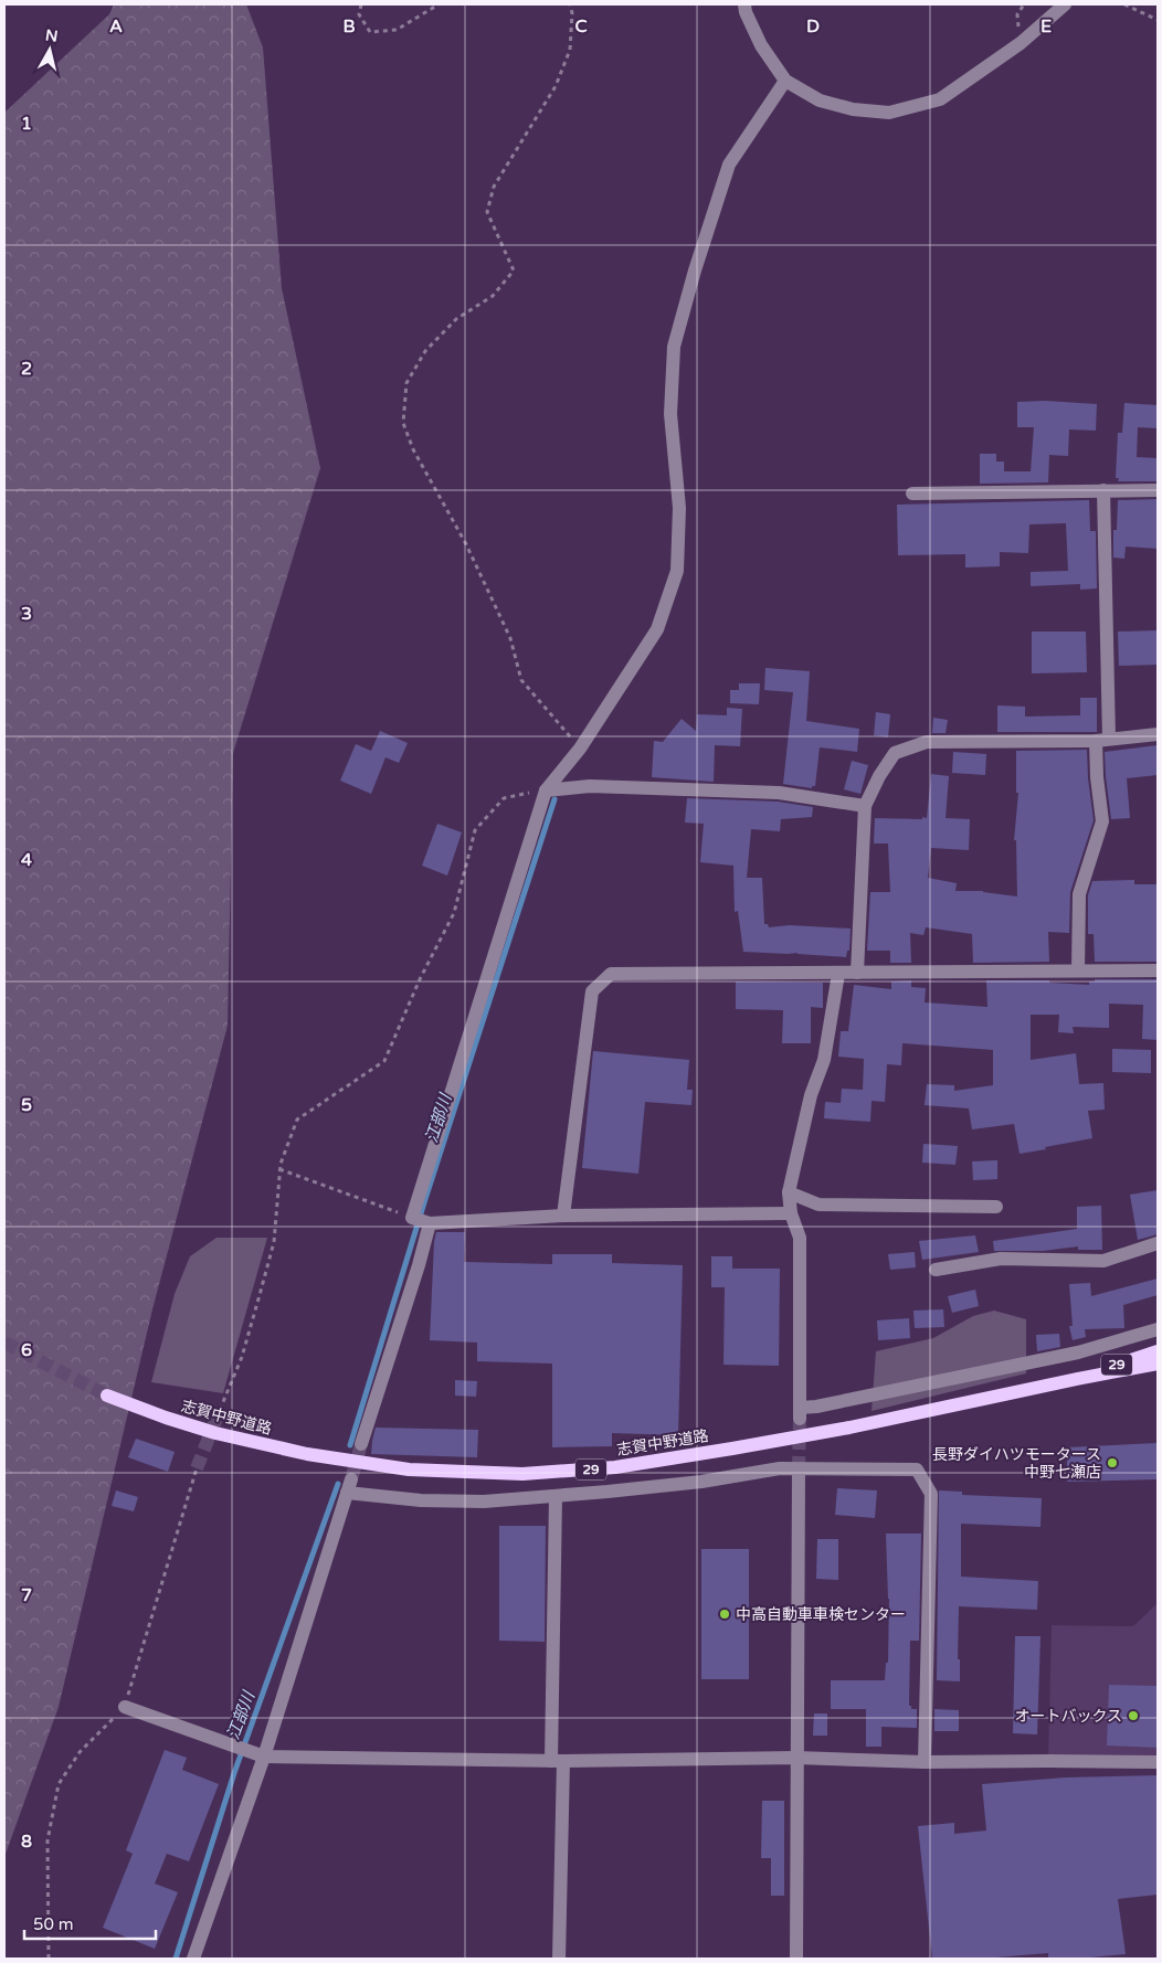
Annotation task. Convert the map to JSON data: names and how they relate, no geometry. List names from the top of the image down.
{
  "streets": {
    "main road": ["29", "志賀中野道路"]
  },
  "crossings": [
    ["29", "志賀中野道路"]
  ],
  "water": ["江部川"],
  "places": ["長野ダイハツモータース 中野七瀬店", "中高自動車車検センター", "オートバックス"],
  "scale_bar": "50 m",
  "north": "top",
  "grid": {
    "columns": [
      "A",
      "B",
      "C",
      "D",
      "E"
    ],
    "rows": [
      "1",
      "2",
      "3",
      "4",
      "5",
      "6",
      "7",
      "8"
    ]
  }
}
